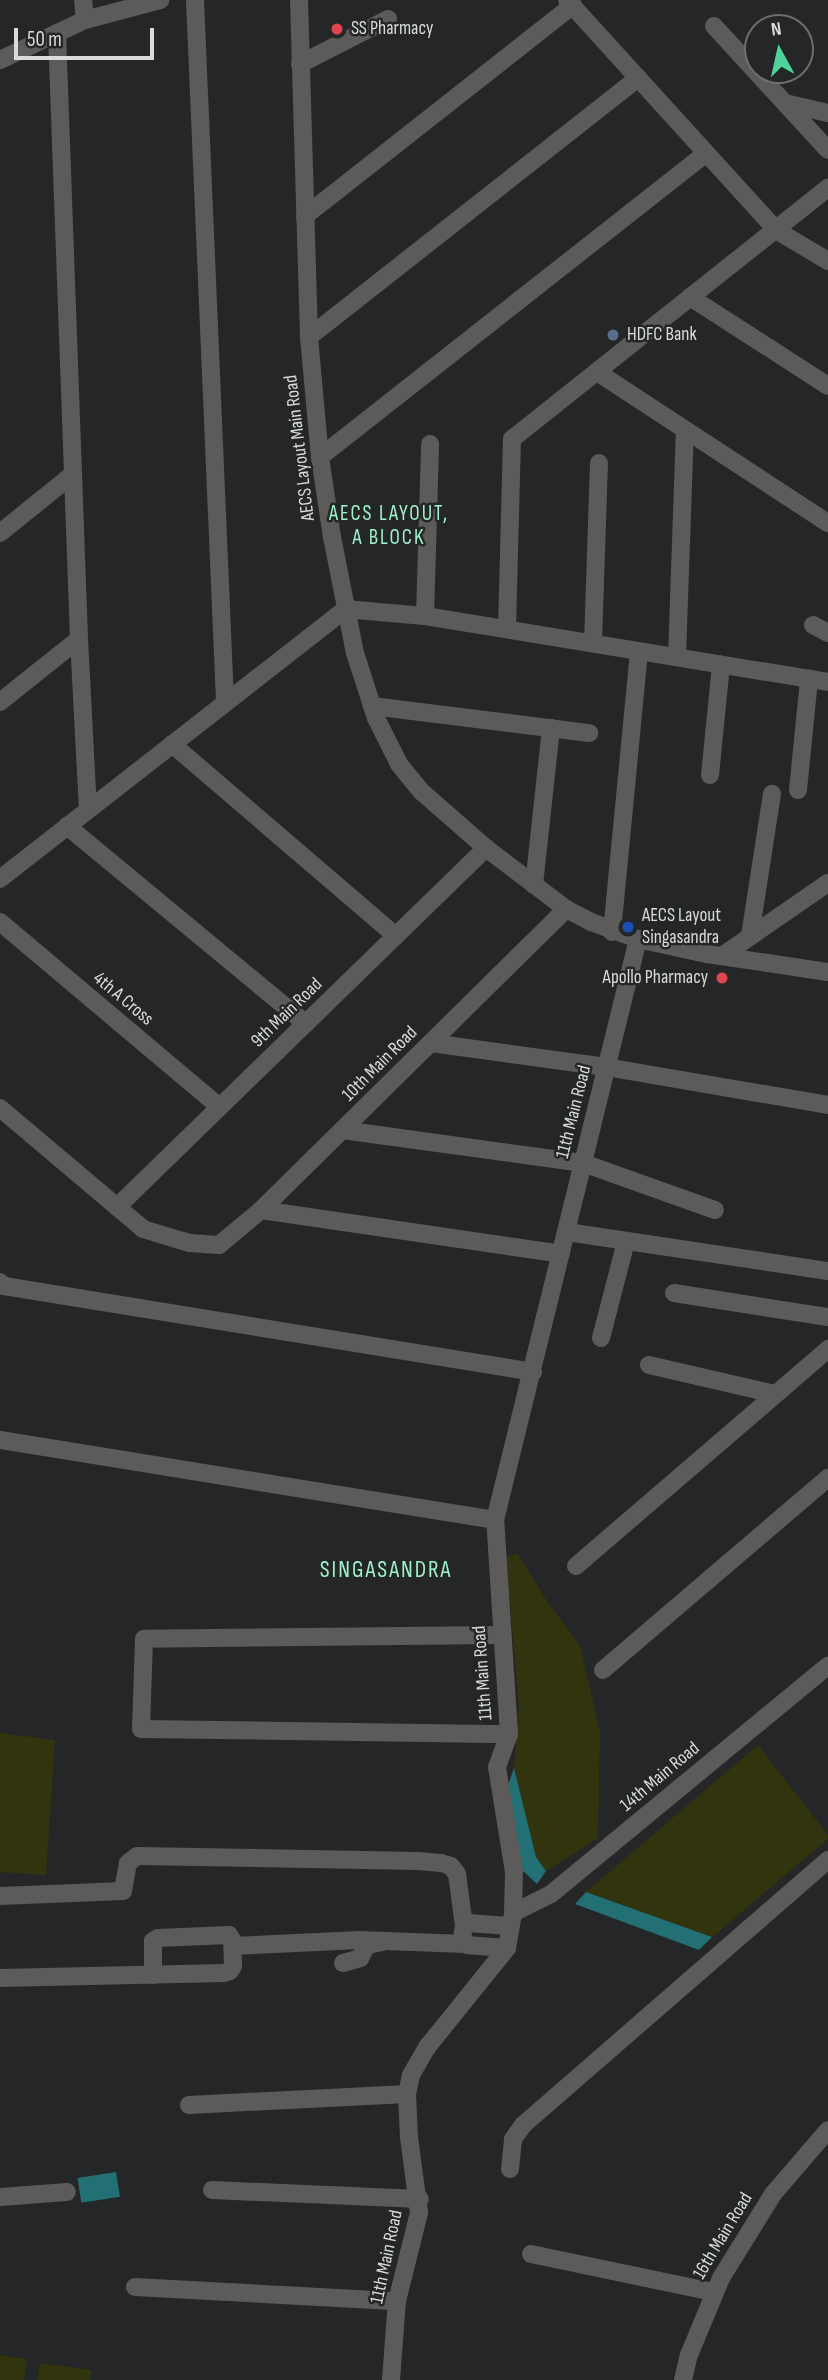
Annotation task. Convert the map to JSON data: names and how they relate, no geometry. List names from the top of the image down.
{
  "streets": {
    "street": [
      "AECS Layout Main Road",
      "4th A Cross",
      "9th Main Road",
      "10th Main Road",
      "11th Main Road",
      "14th Main Road",
      "16th Main Road"
    ]
  },
  "crossings": [
    ["AECS Layout Main Road", "9th Main Road"],
    ["AECS Layout Main Road", "10th Main Road"],
    ["AECS Layout Main Road", "11th Main Road"],
    ["4th A Cross", "9th Main Road"],
    ["9th Main Road", "10th Main Road"],
    ["11th Main Road", "14th Main Road"]
  ],
  "districts": ["AECS LAYOUT, A BLOCK", "SINGASANDRA"],
  "places": [
    "SS Pharmacy",
    "HDFC Bank",
    "AECS Layout Singasandra",
    "Apollo Pharmacy"
  ],
  "scale_bar": "50 m",
  "north": "top"
}
